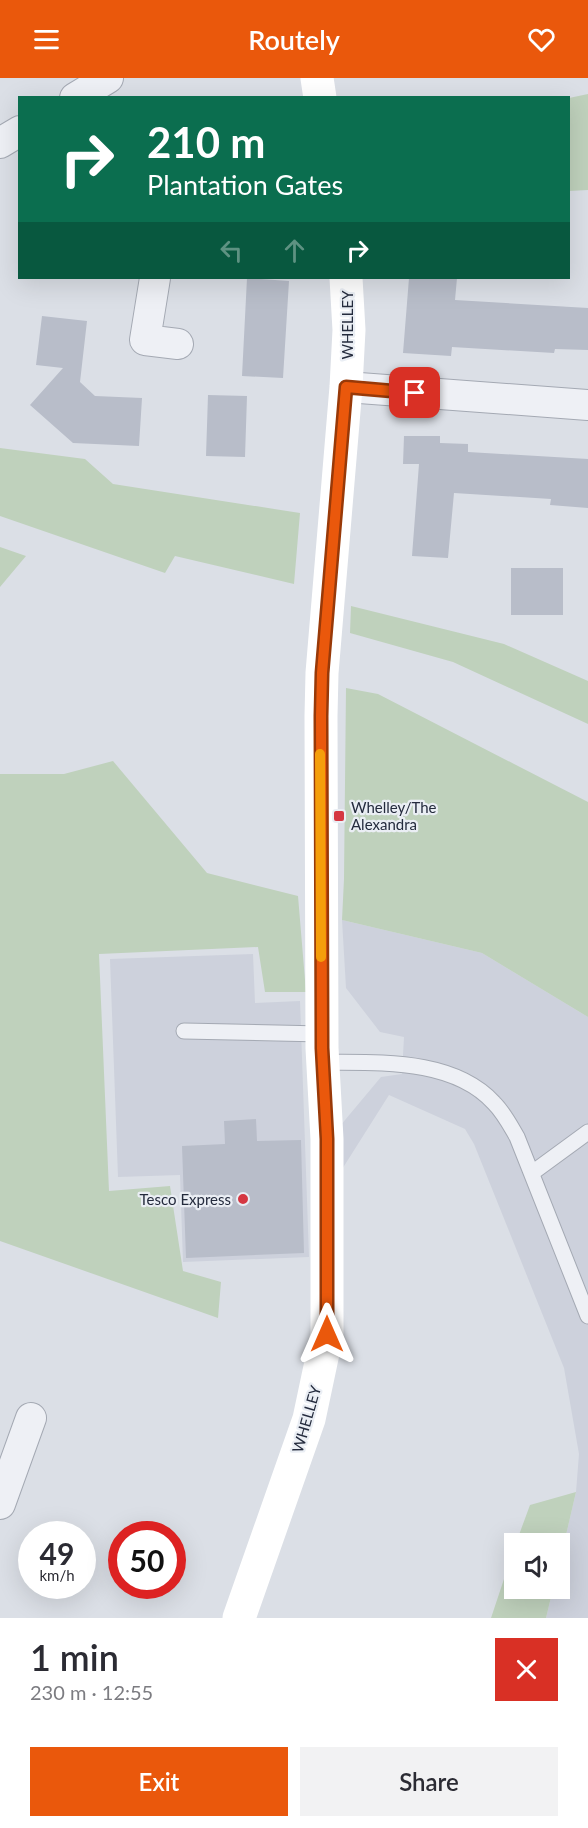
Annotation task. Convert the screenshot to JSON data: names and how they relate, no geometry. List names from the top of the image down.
{
  "streets": {
    "main road": ["WHELLEY"]
  },
  "places": {
    "transit": ["Whelley/The Alexandra"],
    "other": ["Tesco Express"]
  },
  "page": {
    "header": "Routely",
    "turn": ["210 m", "Plantation Gates"],
    "speed": "49 km/h",
    "limit": "50",
    "heading": ["1 min", "230 m · 12:55"],
    "buttons": ["Exit", "Share"]
  }
}
